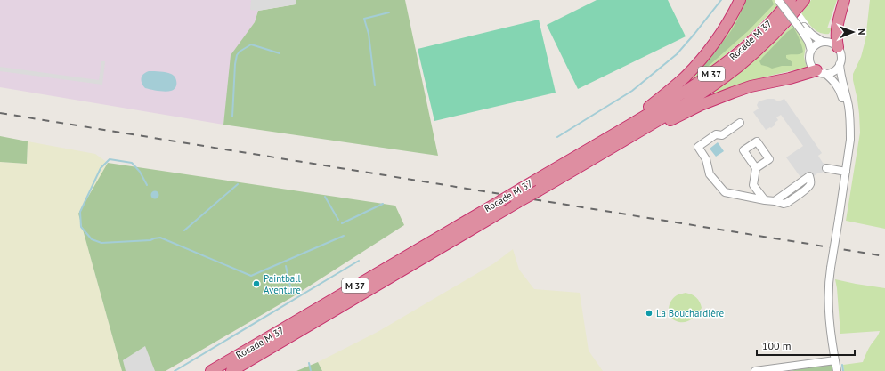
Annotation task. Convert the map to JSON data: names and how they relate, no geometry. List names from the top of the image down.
{
  "streets": {
    "highway": ["Rocade M 37", "M 37"]
  },
  "places": ["Paintball Aventure", "La Bouchardière"],
  "scale_bar": "100 m",
  "north": "right"
}
